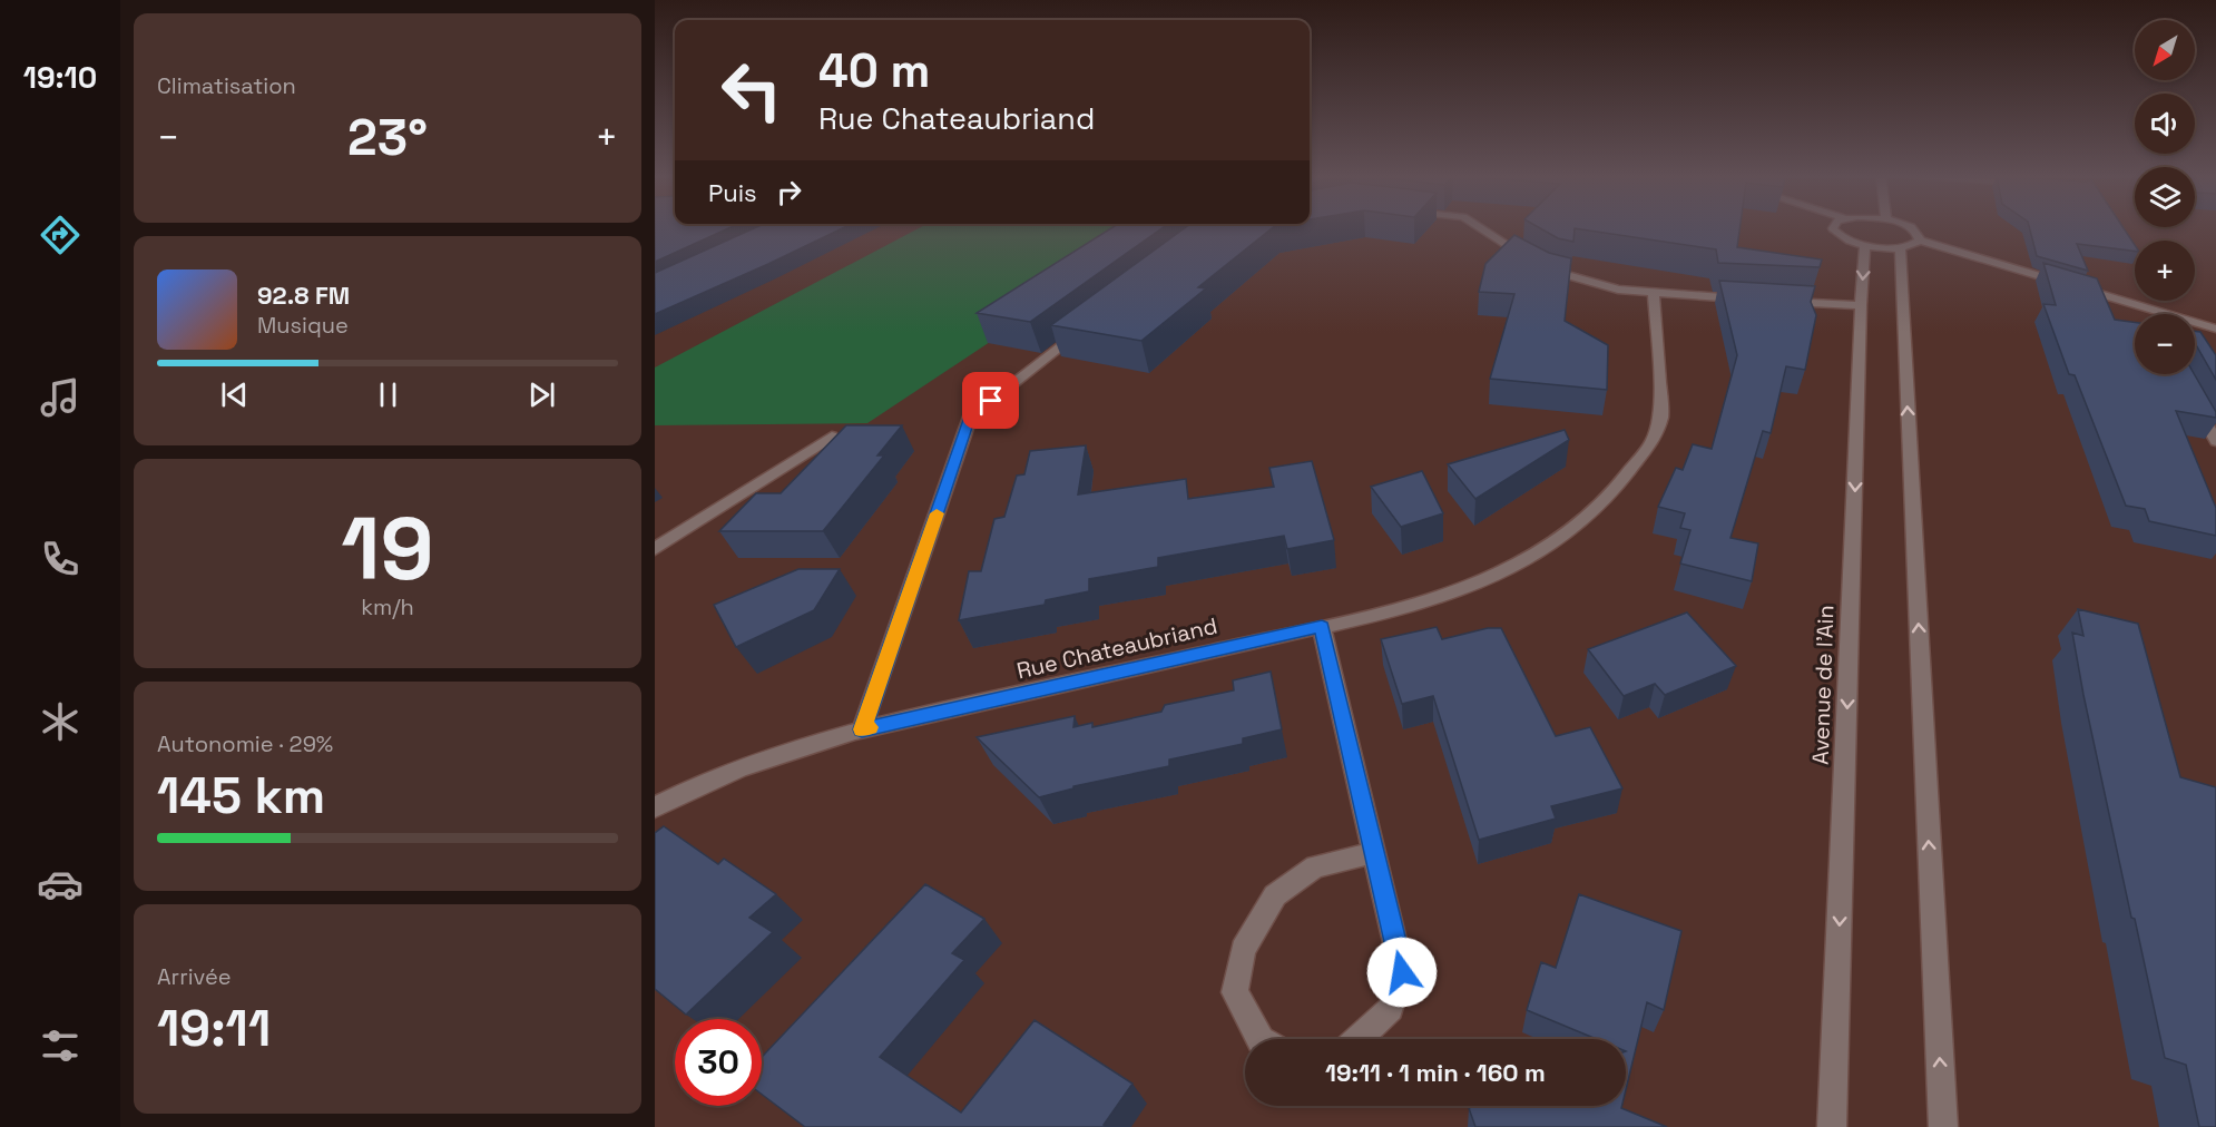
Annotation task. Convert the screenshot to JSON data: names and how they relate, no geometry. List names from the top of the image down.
{
  "streets": {
    "street": ["Rue Chateaubriand", "Avenue de l'Ain"]
  },
  "north": "bottom left",
  "page": {
    "tabs": "19:10",
    "tile": [
      "Climatisation",
      ["19", "km/h"],
      ["Autonomie · 29%", "145 km"],
      ["Arrivée", "19:11"]
    ],
    "map_buttons": ["+", "−"],
    "turn": ["40 m", "Rue Chateaubriand"],
    "heat": ["−", "23°", "+"],
    "then": "Puis",
    "song": ["92.8 FM", "Musique"],
    "limit": "30",
    "trip": "19:11 · 1 min · 160 m"
  }
}
